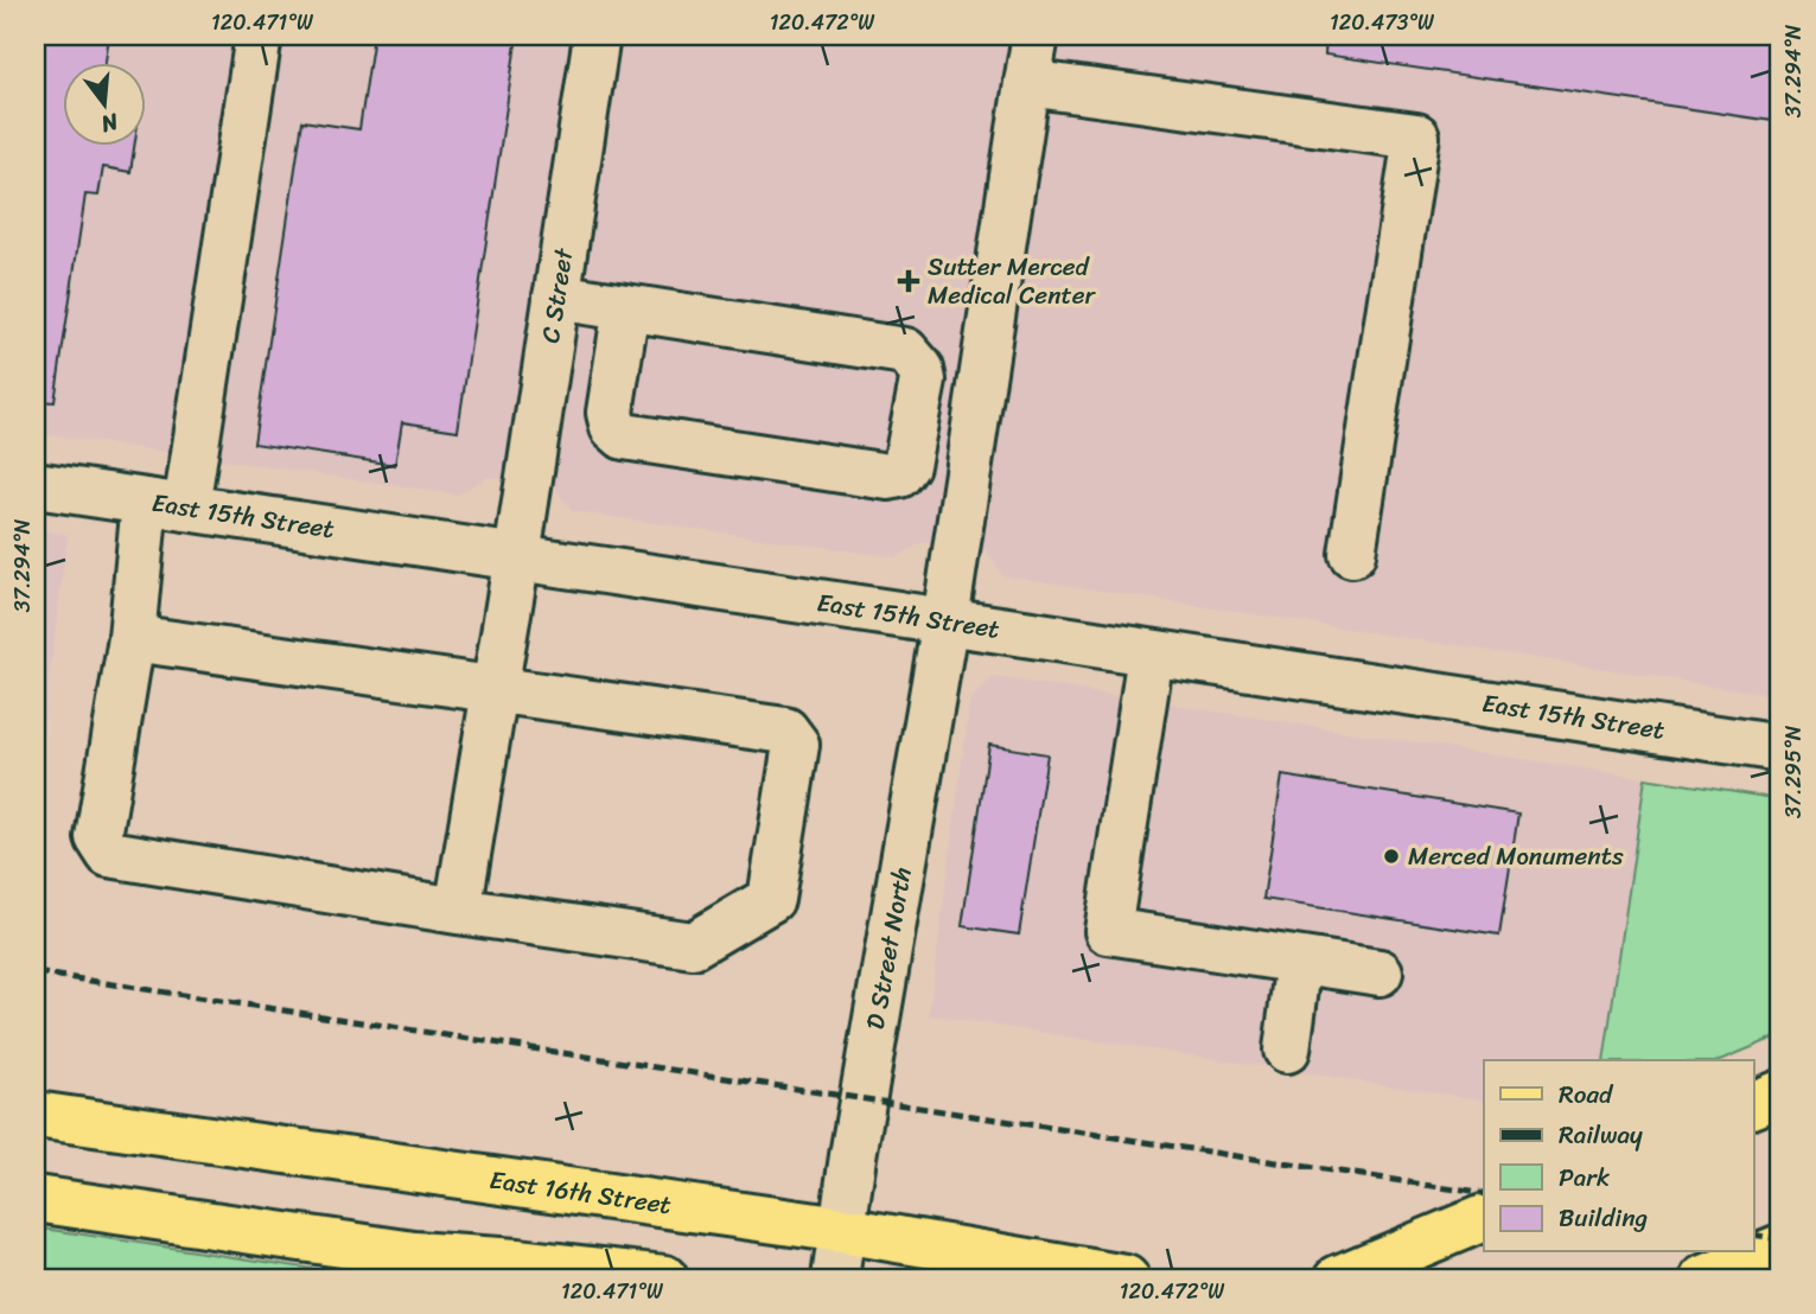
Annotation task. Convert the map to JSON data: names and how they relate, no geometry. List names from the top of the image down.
{
  "streets": {
    "main road": ["East 16th Street"],
    "street": ["C Street", "East 15th Street", "D Street North"]
  },
  "crossings": [
    ["C Street", "East 15th Street"],
    ["East 15th Street", "D Street North"],
    ["D Street North", "East 16th Street"]
  ],
  "places": {
    "health": ["Sutter Merced Medical Center"],
    "other": ["Merced Monuments"]
  },
  "legend": [
    "Road",
    "Railway",
    "Park",
    "Building"
  ],
  "north": "bottom",
  "coordinates": [
    "120.471°W",
    "120.472°W",
    "120.473°W",
    "37.294°N",
    "37.295°N"
  ]
}
